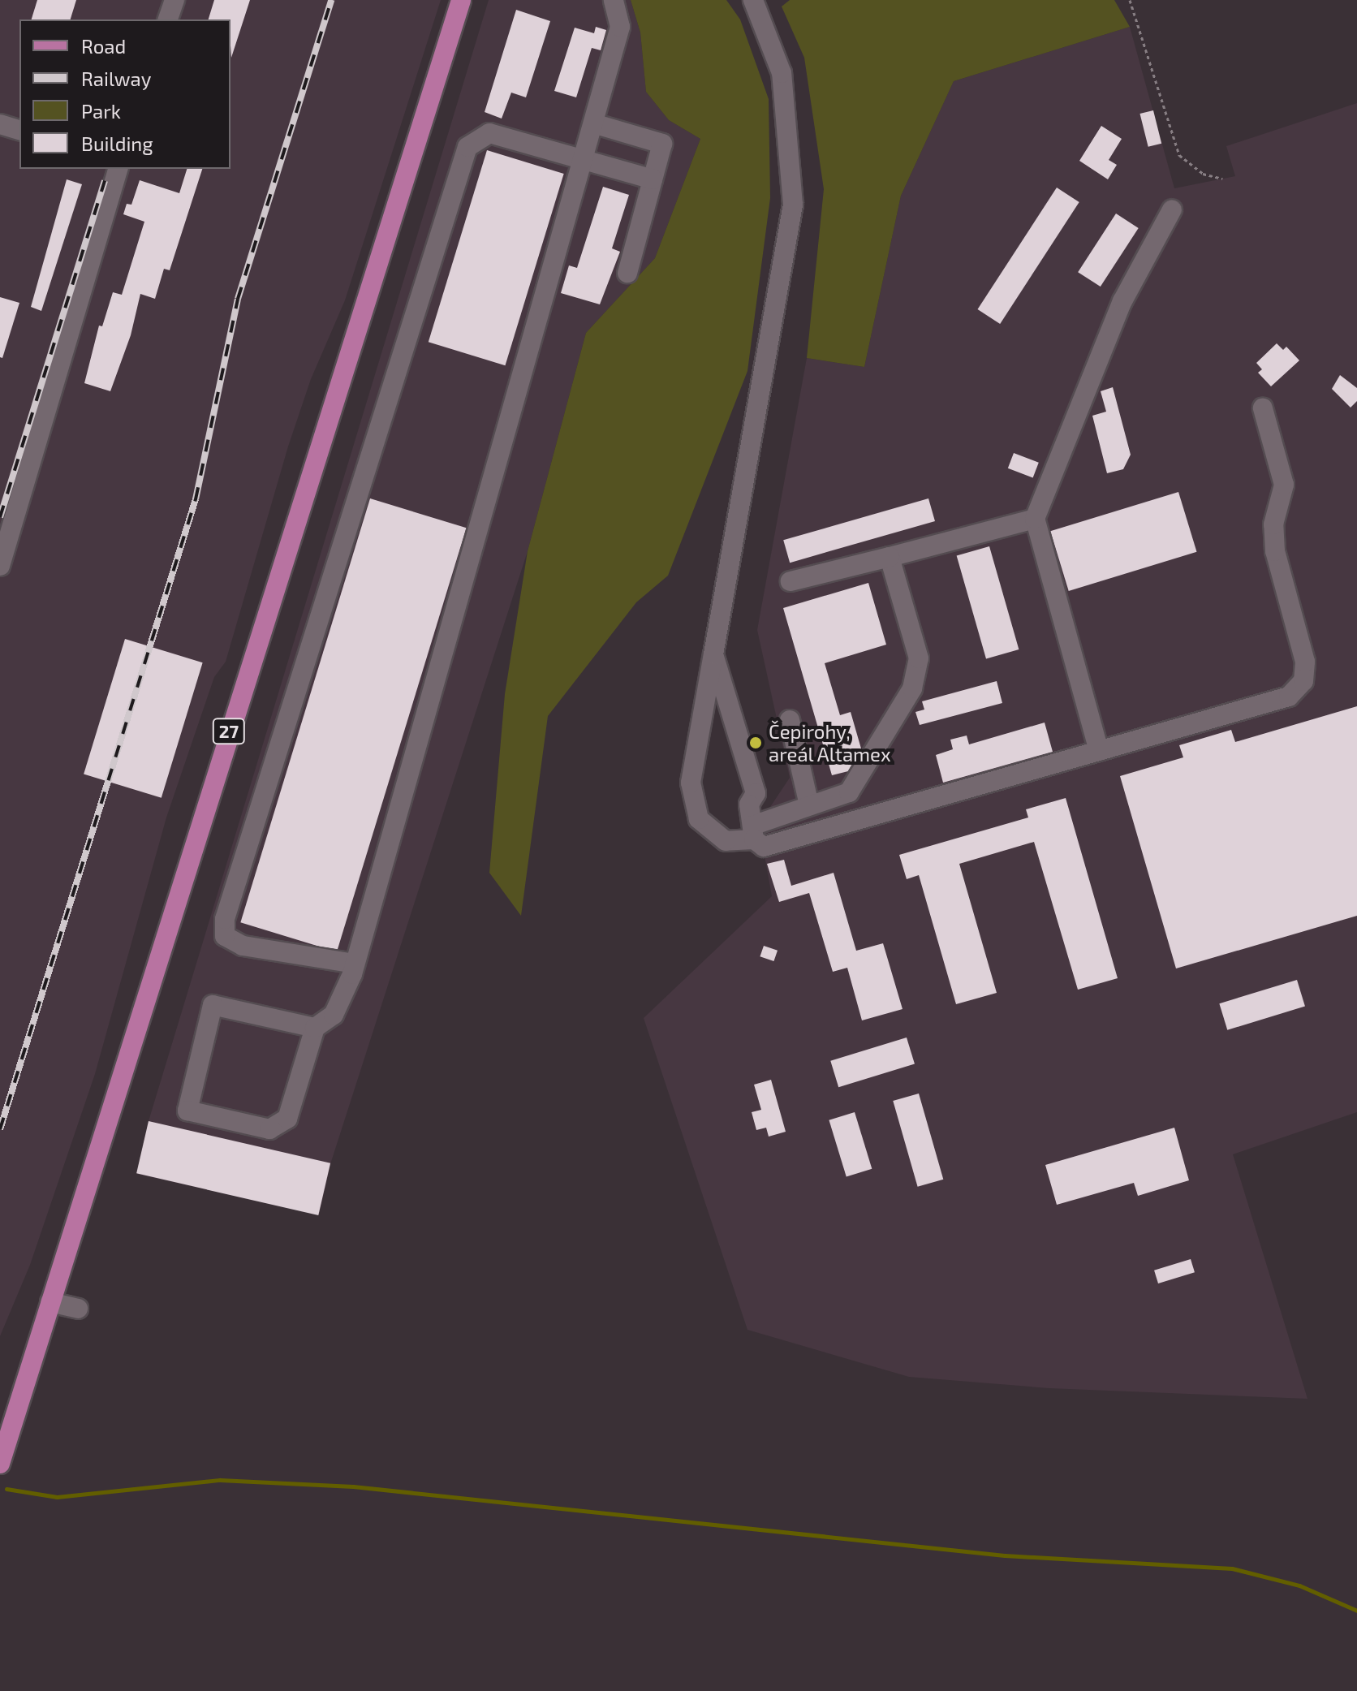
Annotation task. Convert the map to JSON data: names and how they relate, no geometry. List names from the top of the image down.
{
  "streets": {
    "main road": ["27"]
  },
  "places": ["Čepirohy, areál Altamex"],
  "legend": [
    "Road",
    "Railway",
    "Park",
    "Building"
  ]
}
